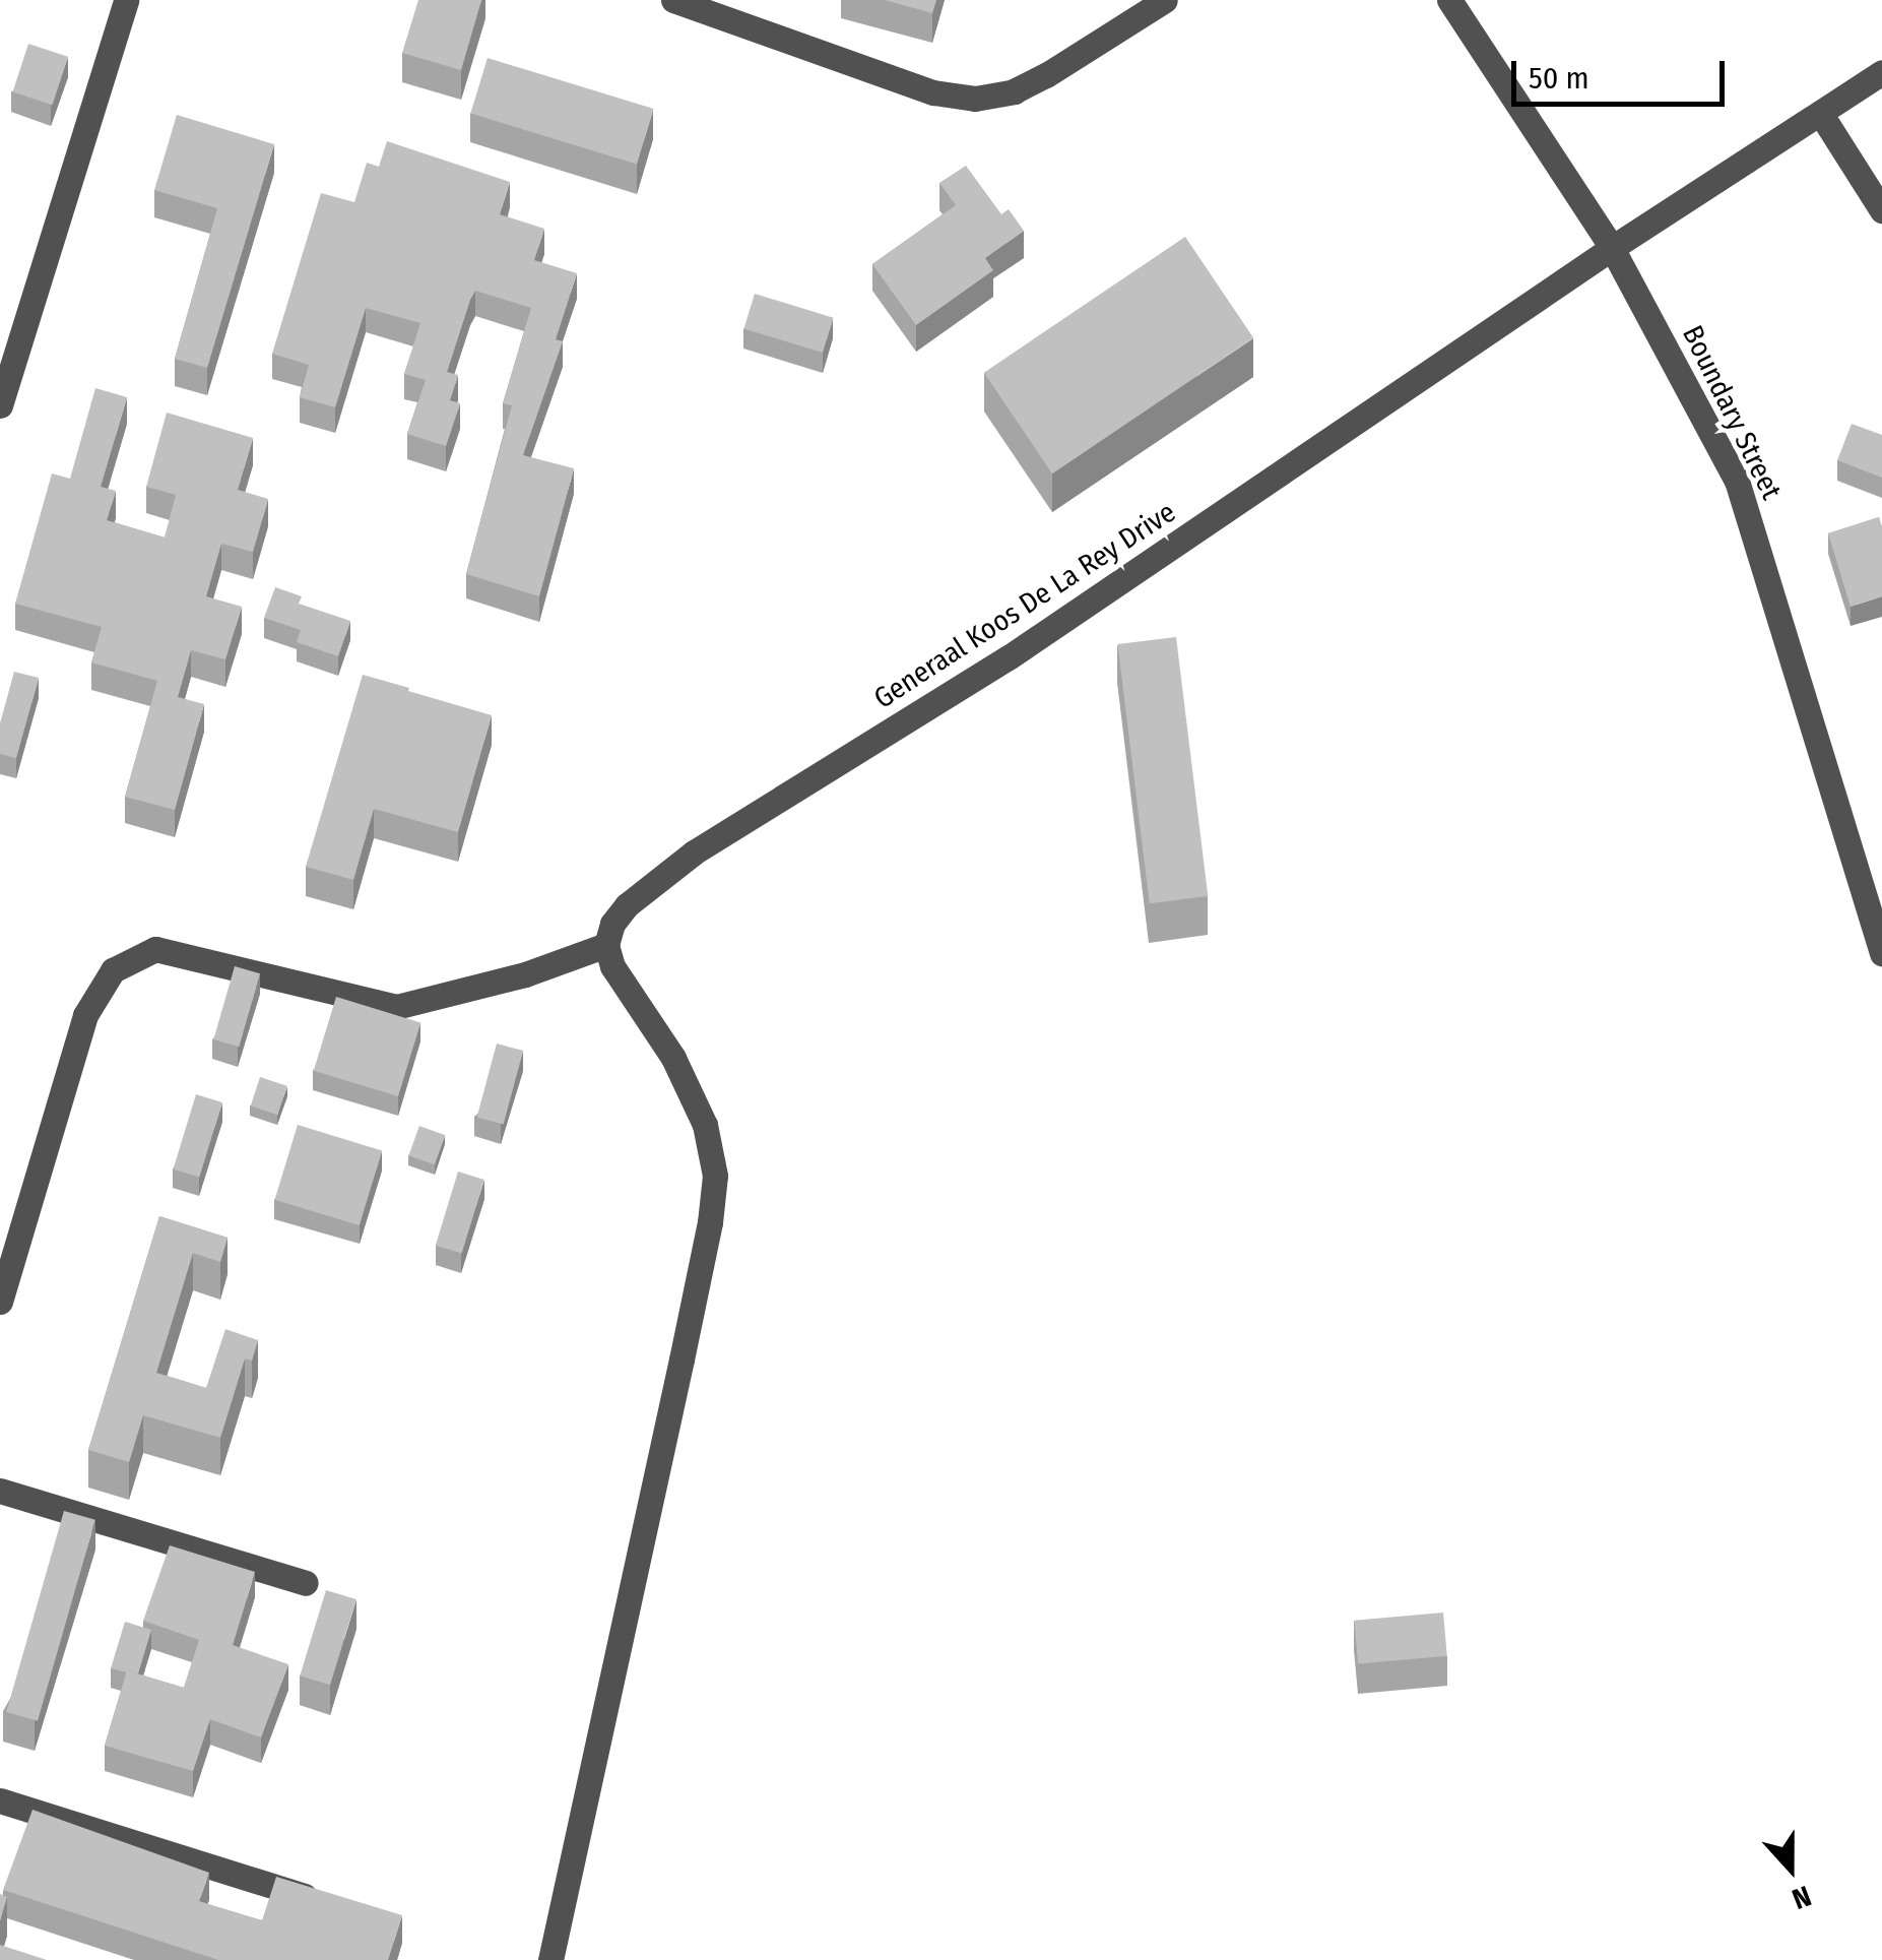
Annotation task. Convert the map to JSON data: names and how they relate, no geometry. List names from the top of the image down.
{
  "streets": {
    "street": ["Boundary Street", "Generaal Koos De La Rey Drive"]
  },
  "crossings": [
    ["Boundary Street", "Generaal Koos De La Rey Drive"]
  ],
  "scale_bar": "50 m",
  "north": "bottom"
}
